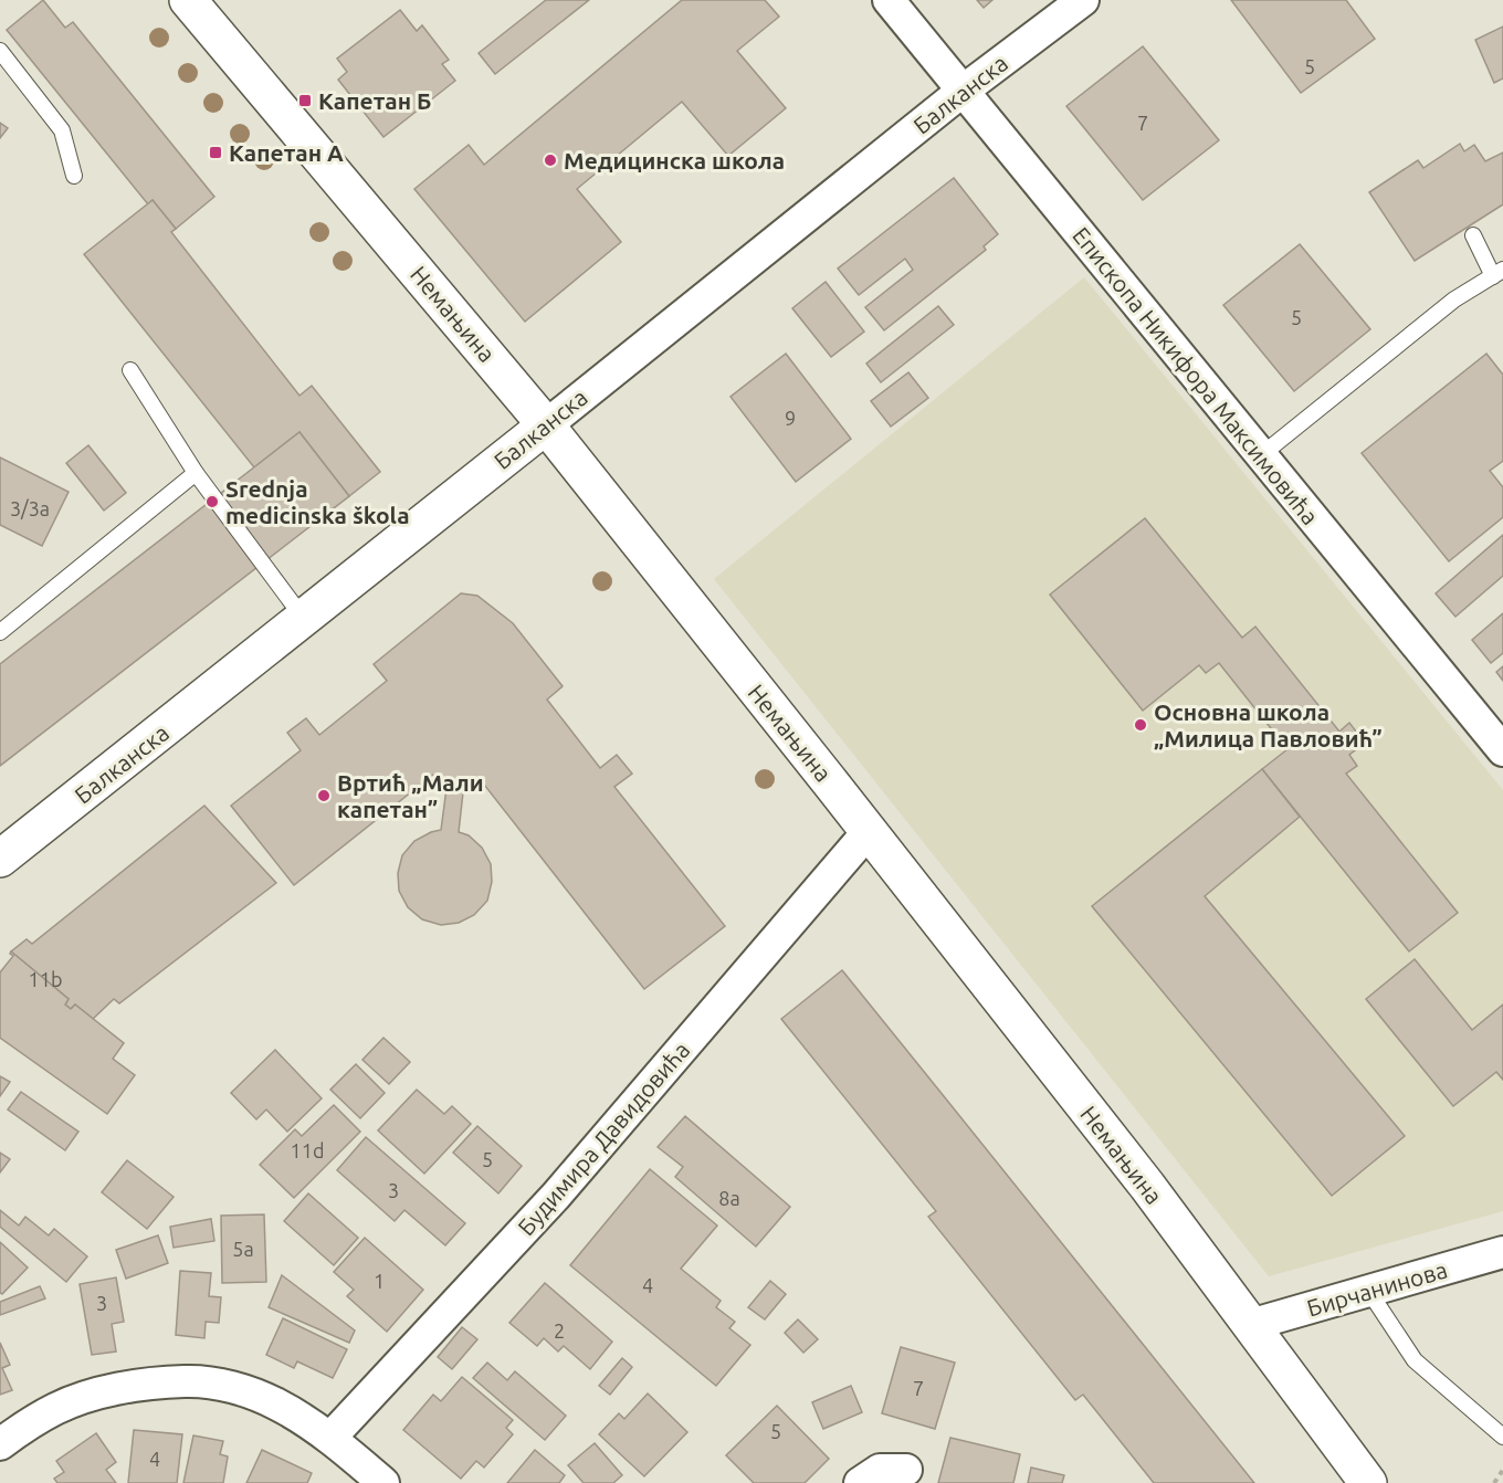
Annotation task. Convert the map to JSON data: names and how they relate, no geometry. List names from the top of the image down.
{
  "streets": {
    "street": [
      "Балканска",
      "Немањина",
      "Епископа Никифора Максимовића",
      "Будимира Давидовића",
      "Бирчанинова"
    ]
  },
  "crossings": [
    ["Балканска", "Немањина"],
    ["Балканска", "Епископа Никифора Максимовића"],
    ["Немањина", "Будимира Давидовића"],
    ["Немањина", "Бирчанинова"]
  ],
  "places": {
    "transit": ["Капетан Б", "Капетан А"],
    "other": [
      "Медицинска школа",
      "Srednja medicinska škola",
      "Основна школа „Милица Павловић”",
      "Вртић „Мали капетан”"
    ]
  },
  "house_numbers": [
    "5",
    "7",
    "5",
    "9",
    "3/3a",
    "11b",
    "11d",
    "5",
    "3",
    "8a",
    "5a",
    "1",
    "4",
    "3",
    "2",
    "7",
    "5",
    "4"
  ]
}
